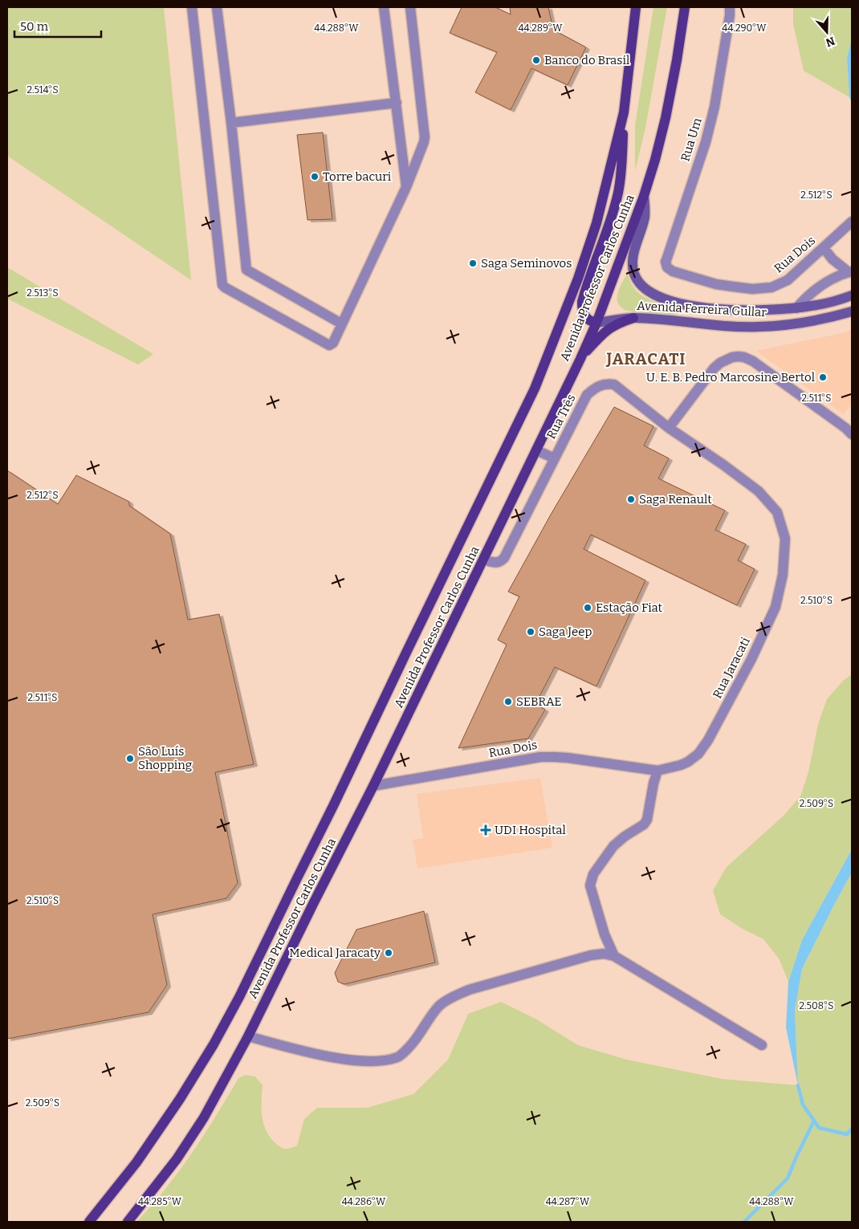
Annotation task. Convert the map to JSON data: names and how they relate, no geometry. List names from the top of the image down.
{
  "streets": {
    "main road": ["Avenida Professor Carlos Cunha", "Avenida Ferreira Gullar"],
    "street": [
      "Rua Um",
      "Rua Dois",
      "Rua Três",
      "Rua Jaracati"
    ]
  },
  "crossings": [
    ["Rua Um", "Rua Dois"],
    ["Rua Dois", "Avenida Professor Carlos Cunha"],
    ["Rua Dois", "Rua Jaracati"],
    ["Avenida Professor Carlos Cunha", "Avenida Ferreira Gullar"],
    ["Avenida Professor Carlos Cunha", "Rua Três"],
    ["Rua Três", "Rua Jaracati"]
  ],
  "districts": ["JARACATI"],
  "places": {
    "other": [
      "Banco do Brasil",
      "Torre bacuri",
      "Saga Seminovos",
      "U. E. B. Pedro Marcosine Bertol",
      "Saga Renault",
      "Estação Fiat",
      "Saga Jeep",
      "SEBRAE",
      "São Luís Shopping",
      "Medical Jaracaty"
    ],
    "health": ["UDI Hospital"]
  },
  "scale_bar": "50 m",
  "north": "bottom",
  "coordinates": [
    "44.288°W",
    "44.289°W",
    "44.290°W",
    "2.514°S",
    "2.512°S",
    "2.513°S",
    "2.511°S",
    "2.510°S",
    "2.509°S",
    "2.508°S",
    "44.285°W",
    "44.286°W",
    "44.287°W"
  ]
}
